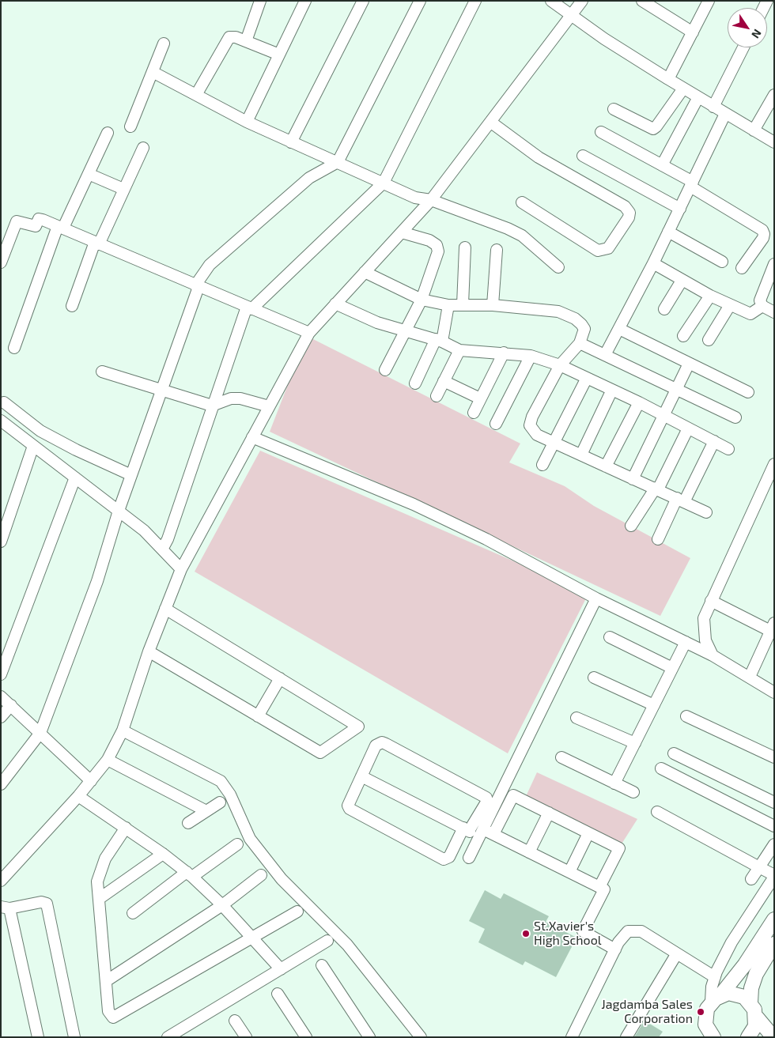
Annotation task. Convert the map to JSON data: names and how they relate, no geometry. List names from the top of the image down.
{
  "places": ["St.Xavier's High School", "Jagdamba Sales Corporation"],
  "north": "bottom right"
}
